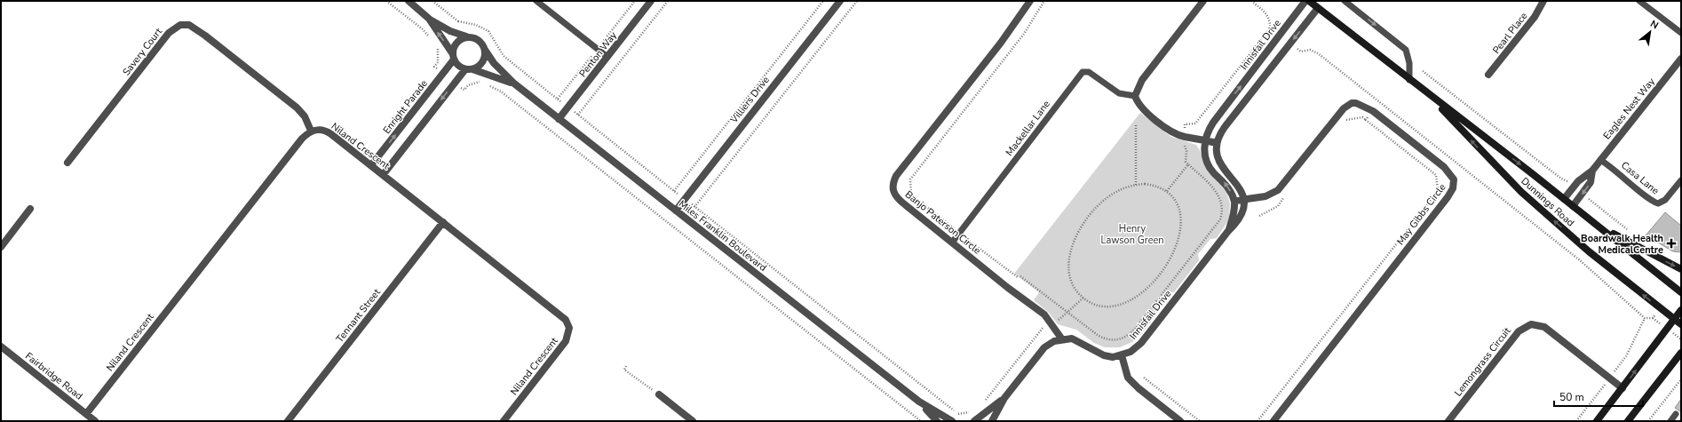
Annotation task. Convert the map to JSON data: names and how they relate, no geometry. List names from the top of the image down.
{
  "streets": {
    "street": [
      "Pearl Place",
      "Innisfail Drive",
      "Savery Court",
      "Penton Way",
      "Villiers Drive",
      "Enright Parade",
      "Eagles Nest Way",
      "Niland Crescent",
      "Dunnings Road",
      "May Gibbs Circle",
      "Banjo Paterson Circle",
      "Miles Franklin Boulevard",
      "Tennant Street",
      "Lemongrass Circuit",
      "Fairbridge Road"
    ],
    "lane": ["Mackellar Lane", "Casa Lane"]
  },
  "crossings": [
    ["Innisfail Drive", "May Gibbs Circle"],
    ["Innisfail Drive", "Banjo Paterson Circle"],
    ["Savery Court", "Niland Crescent"],
    ["Penton Way", "Miles Franklin Boulevard"],
    ["Villiers Drive", "Miles Franklin Boulevard"],
    ["Enright Parade", "Niland Crescent"],
    ["Enright Parade", "Miles Franklin Boulevard"],
    ["Eagles Nest Way", "Casa Lane"],
    ["Eagles Nest Way", "Dunnings Road"],
    ["Mackellar Lane", "Banjo Paterson Circle"],
    ["Niland Crescent", "Tennant Street"],
    ["Niland Crescent", "Fairbridge Road"]
  ],
  "parks": ["Henry Lawson Green"],
  "places": {
    "health": ["Boardwalk Health MedicalCentre"]
  },
  "scale_bar": "50 m",
  "north": "top right"
}
